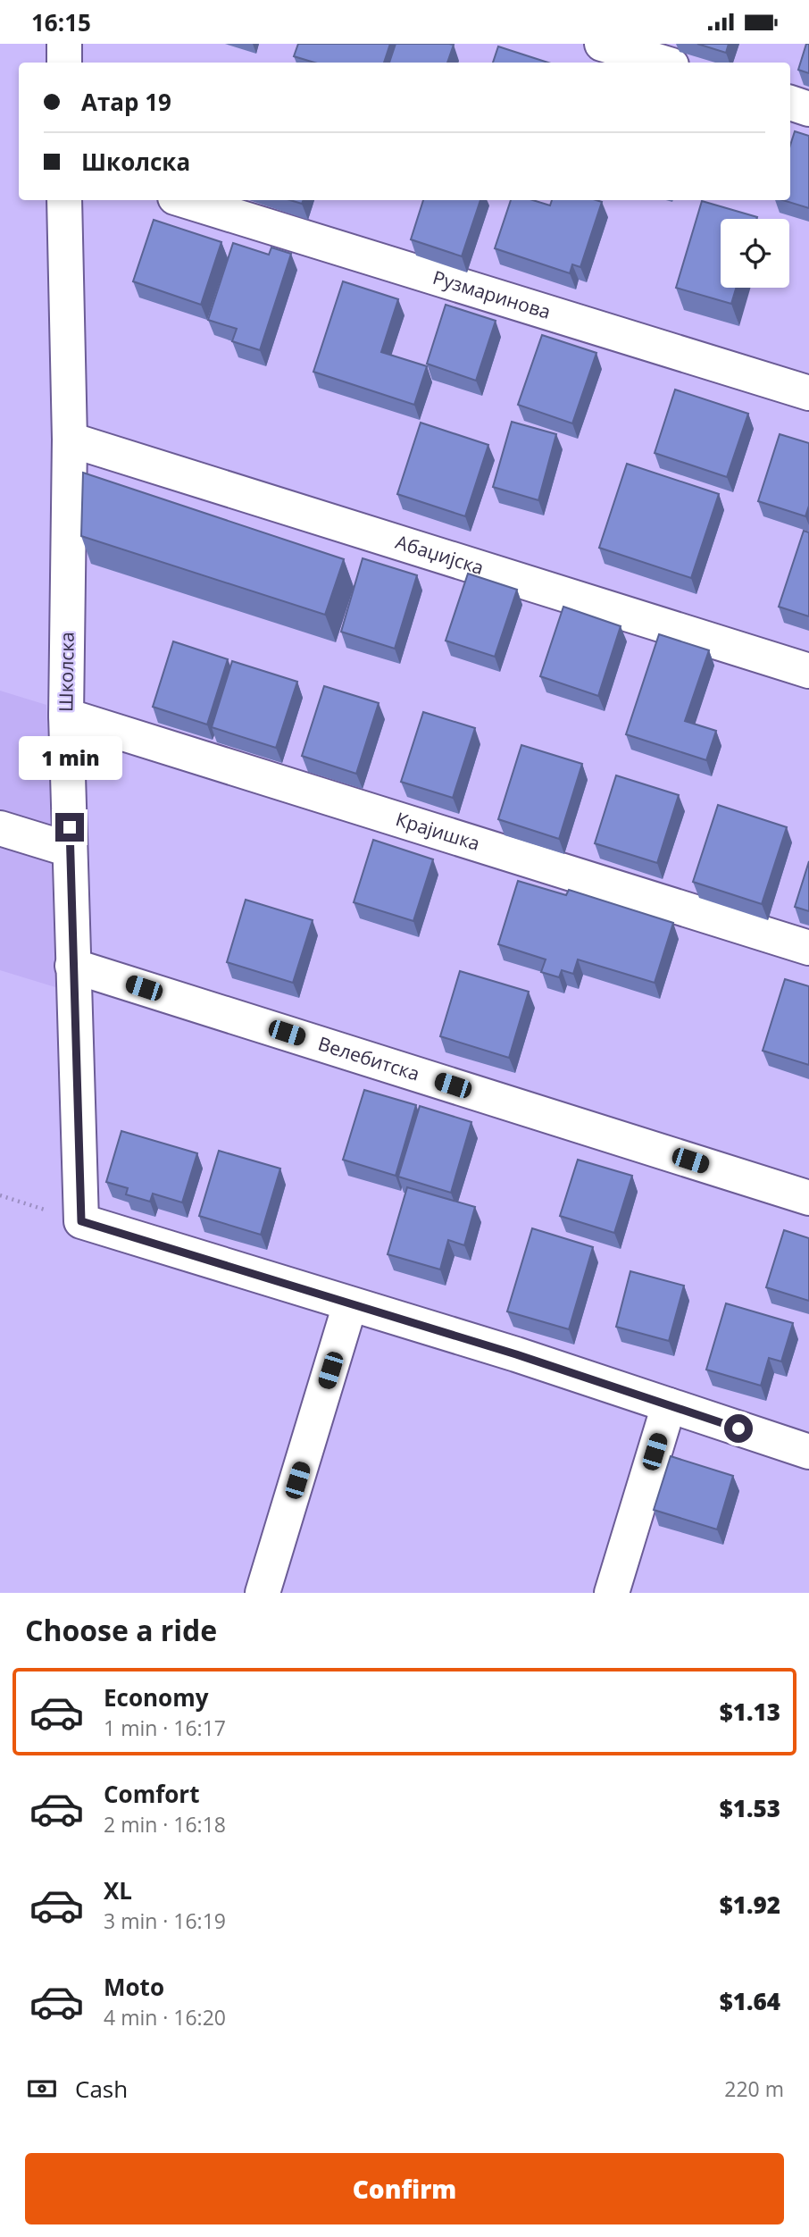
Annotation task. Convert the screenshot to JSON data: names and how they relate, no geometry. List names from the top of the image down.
{
  "streets": {
    "street": [
      "Рузмаринова",
      "Абаџијска",
      "Школска",
      "Крајишка",
      "Велебитска"
    ]
  },
  "crossings": [
    ["Абаџијска", "Школска"],
    ["Школска", "Крајишка"],
    ["Школска", "Велебитска"]
  ],
  "page": {
    "status": "16:15",
    "banner": ["Атар 19", "Школска"],
    "bubble": "1 min",
    "heading": "Choose a ride",
    "list": [
      {
        "name": "Economy",
        "note": "1 min · 16:17",
        "value": "$1.13"
      },
      {
        "name": "Comfort",
        "note": "2 min · 16:18",
        "value": "$1.53"
      },
      {
        "name": "XL",
        "note": "3 min · 16:19",
        "value": "$1.92"
      },
      {
        "name": "Moto",
        "note": "4 min · 16:20",
        "value": "$1.64"
      }
    ],
    "pay": ["Cash", "220 m"],
    "buttons": "Confirm"
  }
}
